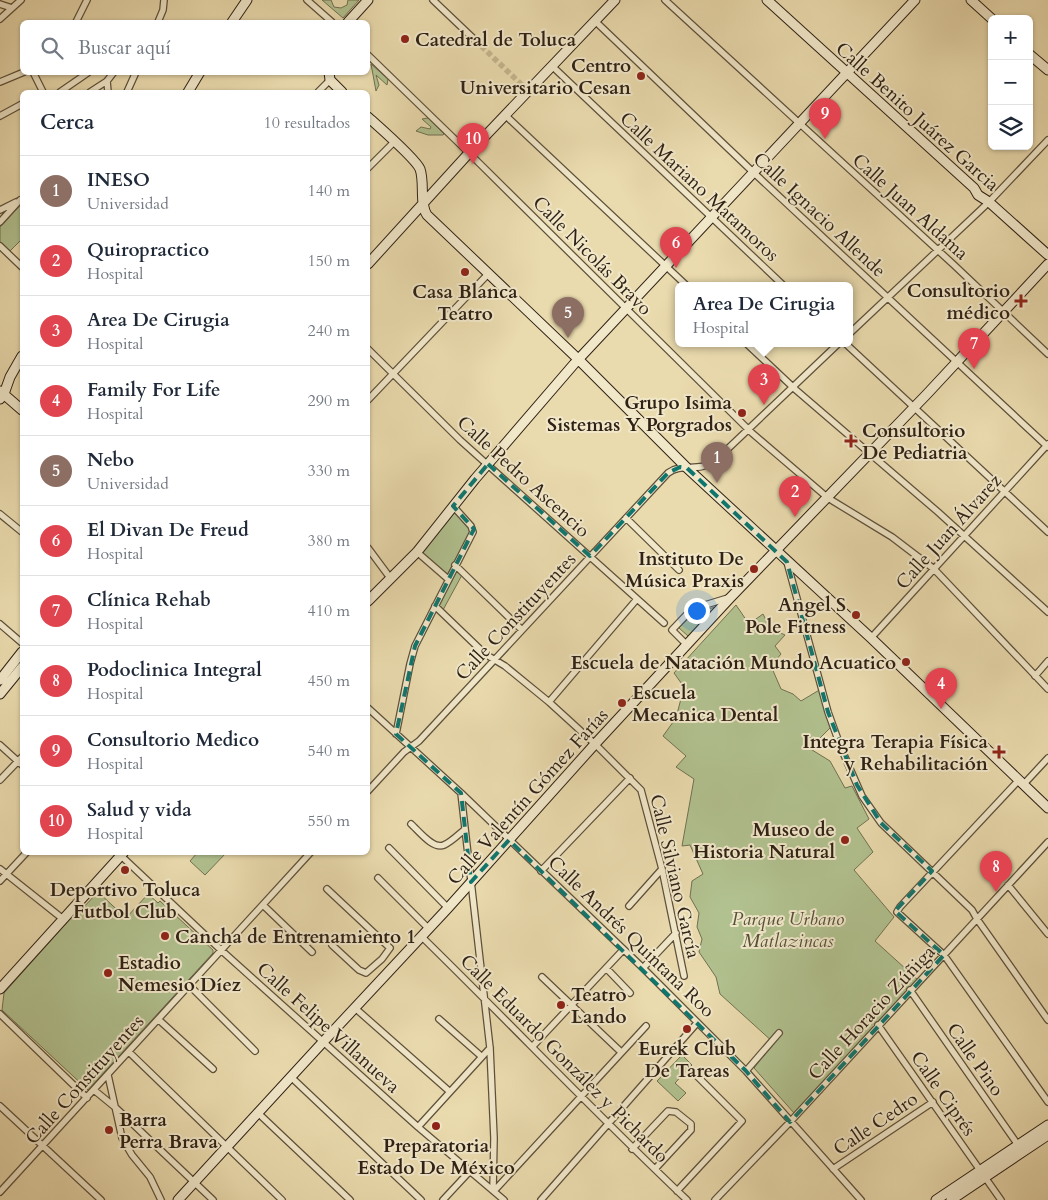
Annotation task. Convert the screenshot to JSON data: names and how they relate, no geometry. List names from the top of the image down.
{
  "streets": {
    "main road": ["Calle Benito Juárez Garcia", "Calle Valentín Gómez Farías"],
    "street": [
      "Calle Mariano Matamoros",
      "Calle Juan Aldama",
      "Calle Ignacio Allende",
      "Calle Nicolás Bravo",
      "Calle Pedro Ascencio",
      "Calle Juan Álvarez",
      "Calle Constituyentes",
      "Calle Silviano García",
      "Calle Andrés Quintana Roo",
      "Calle Horacio Zúñiga",
      "Calle Felipe Villanueva",
      "Calle Eduardo González y Pichardo",
      "Calle Pino",
      "Calle Ciprés",
      "Calle Cedro"
    ]
  },
  "crossings": [
    ["Calle Juan Aldama", "Calle Valentín Gómez Farías"],
    ["Calle Ignacio Allende", "Calle Juan Álvarez"],
    ["Calle Ignacio Allende", "Calle Valentín Gómez Farías"],
    ["Calle Nicolás Bravo", "Calle Juan Álvarez"],
    ["Calle Nicolás Bravo", "Calle Constituyentes"],
    ["Calle Nicolás Bravo", "Calle Valentín Gómez Farías"],
    ["Calle Pedro Ascencio", "Calle Constituyentes"],
    ["Calle Constituyentes", "Calle Silviano García"],
    ["Calle Constituyentes", "Calle Andrés Quintana Roo"],
    ["Calle Constituyentes", "Calle Felipe Villanueva"],
    ["Calle Valentín Gómez Farías", "Calle Silviano García"],
    ["Calle Valentín Gómez Farías", "Calle Andrés Quintana Roo"],
    ["Calle Valentín Gómez Farías", "Calle Felipe Villanueva"],
    ["Calle Valentín Gómez Farías", "Calle Eduardo González y Pichardo"],
    ["Calle Andrés Quintana Roo", "Calle Horacio Zúñiga"],
    ["Calle Andrés Quintana Roo", "Calle Cedro"],
    ["Calle Horacio Zúñiga", "Calle Pino"],
    ["Calle Horacio Zúñiga", "Calle Ciprés"],
    ["Calle Ciprés", "Calle Cedro"]
  ],
  "parks": ["Parque Urbano Matlazincas"],
  "places": {
    "other": [
      "Catedral de Toluca",
      "Centro Universitario Cesan",
      "Casa Blanca Teatro",
      "Grupo Isima Sistemas Y Porgrados",
      "Instituto De Música Praxis",
      "Angel S Pole Fitness",
      "Escuela de Natación Mundo Acuatico",
      "Escuela Mecanica Dental",
      "Museo de Historia Natural",
      "Deportivo Toluca Futbol Club",
      "Cancha de Entrenamiento 1",
      "Estadio Nemesio Díez",
      "Teatro Lando",
      "Eurek Club De Tareas",
      "Preparatoria Estado De México",
      "Barra Perra Brava"
    ],
    "health": ["Consultorio médico", "Consultorio De Pediatria", "Integra Terapia Física y Rehabilitación"]
  },
  "page": {
    "map_buttons": ["+", "−"],
    "search": "Buscar aquí",
    "heading": ["Cerca", "10 resultados"],
    "pins": [
      "9",
      "10",
      "6",
      "5",
      "7",
      "3",
      "1",
      "2",
      "4",
      "8"
    ],
    "list": [
      {
        "mark": "1",
        "name": "INESO",
        "note": "Universidad",
        "value": "140 m"
      },
      {
        "mark": "2",
        "name": "Quiropractico",
        "note": "Hospital",
        "value": "150 m"
      },
      {
        "mark": "3",
        "name": "Area De Cirugia",
        "note": "Hospital",
        "value": "240 m"
      },
      {
        "mark": "4",
        "name": "Family For Life",
        "note": "Hospital",
        "value": "290 m"
      },
      {
        "mark": "5",
        "name": "Nebo",
        "note": "Universidad",
        "value": "330 m"
      },
      {
        "mark": "6",
        "name": "El Divan De Freud",
        "note": "Hospital",
        "value": "380 m"
      },
      {
        "mark": "7",
        "name": "Clínica Rehab",
        "note": "Hospital",
        "value": "410 m"
      },
      {
        "mark": "8",
        "name": "Podoclinica Integral",
        "note": "Hospital",
        "value": "450 m"
      },
      {
        "mark": "9",
        "name": "Consultorio Medico",
        "note": "Hospital",
        "value": "540 m"
      },
      {
        "mark": "10",
        "name": "Salud y vida",
        "note": "Hospital",
        "value": "550 m"
      }
    ],
    "popup": ["Area De Cirugia", "Hospital"]
  }
}
